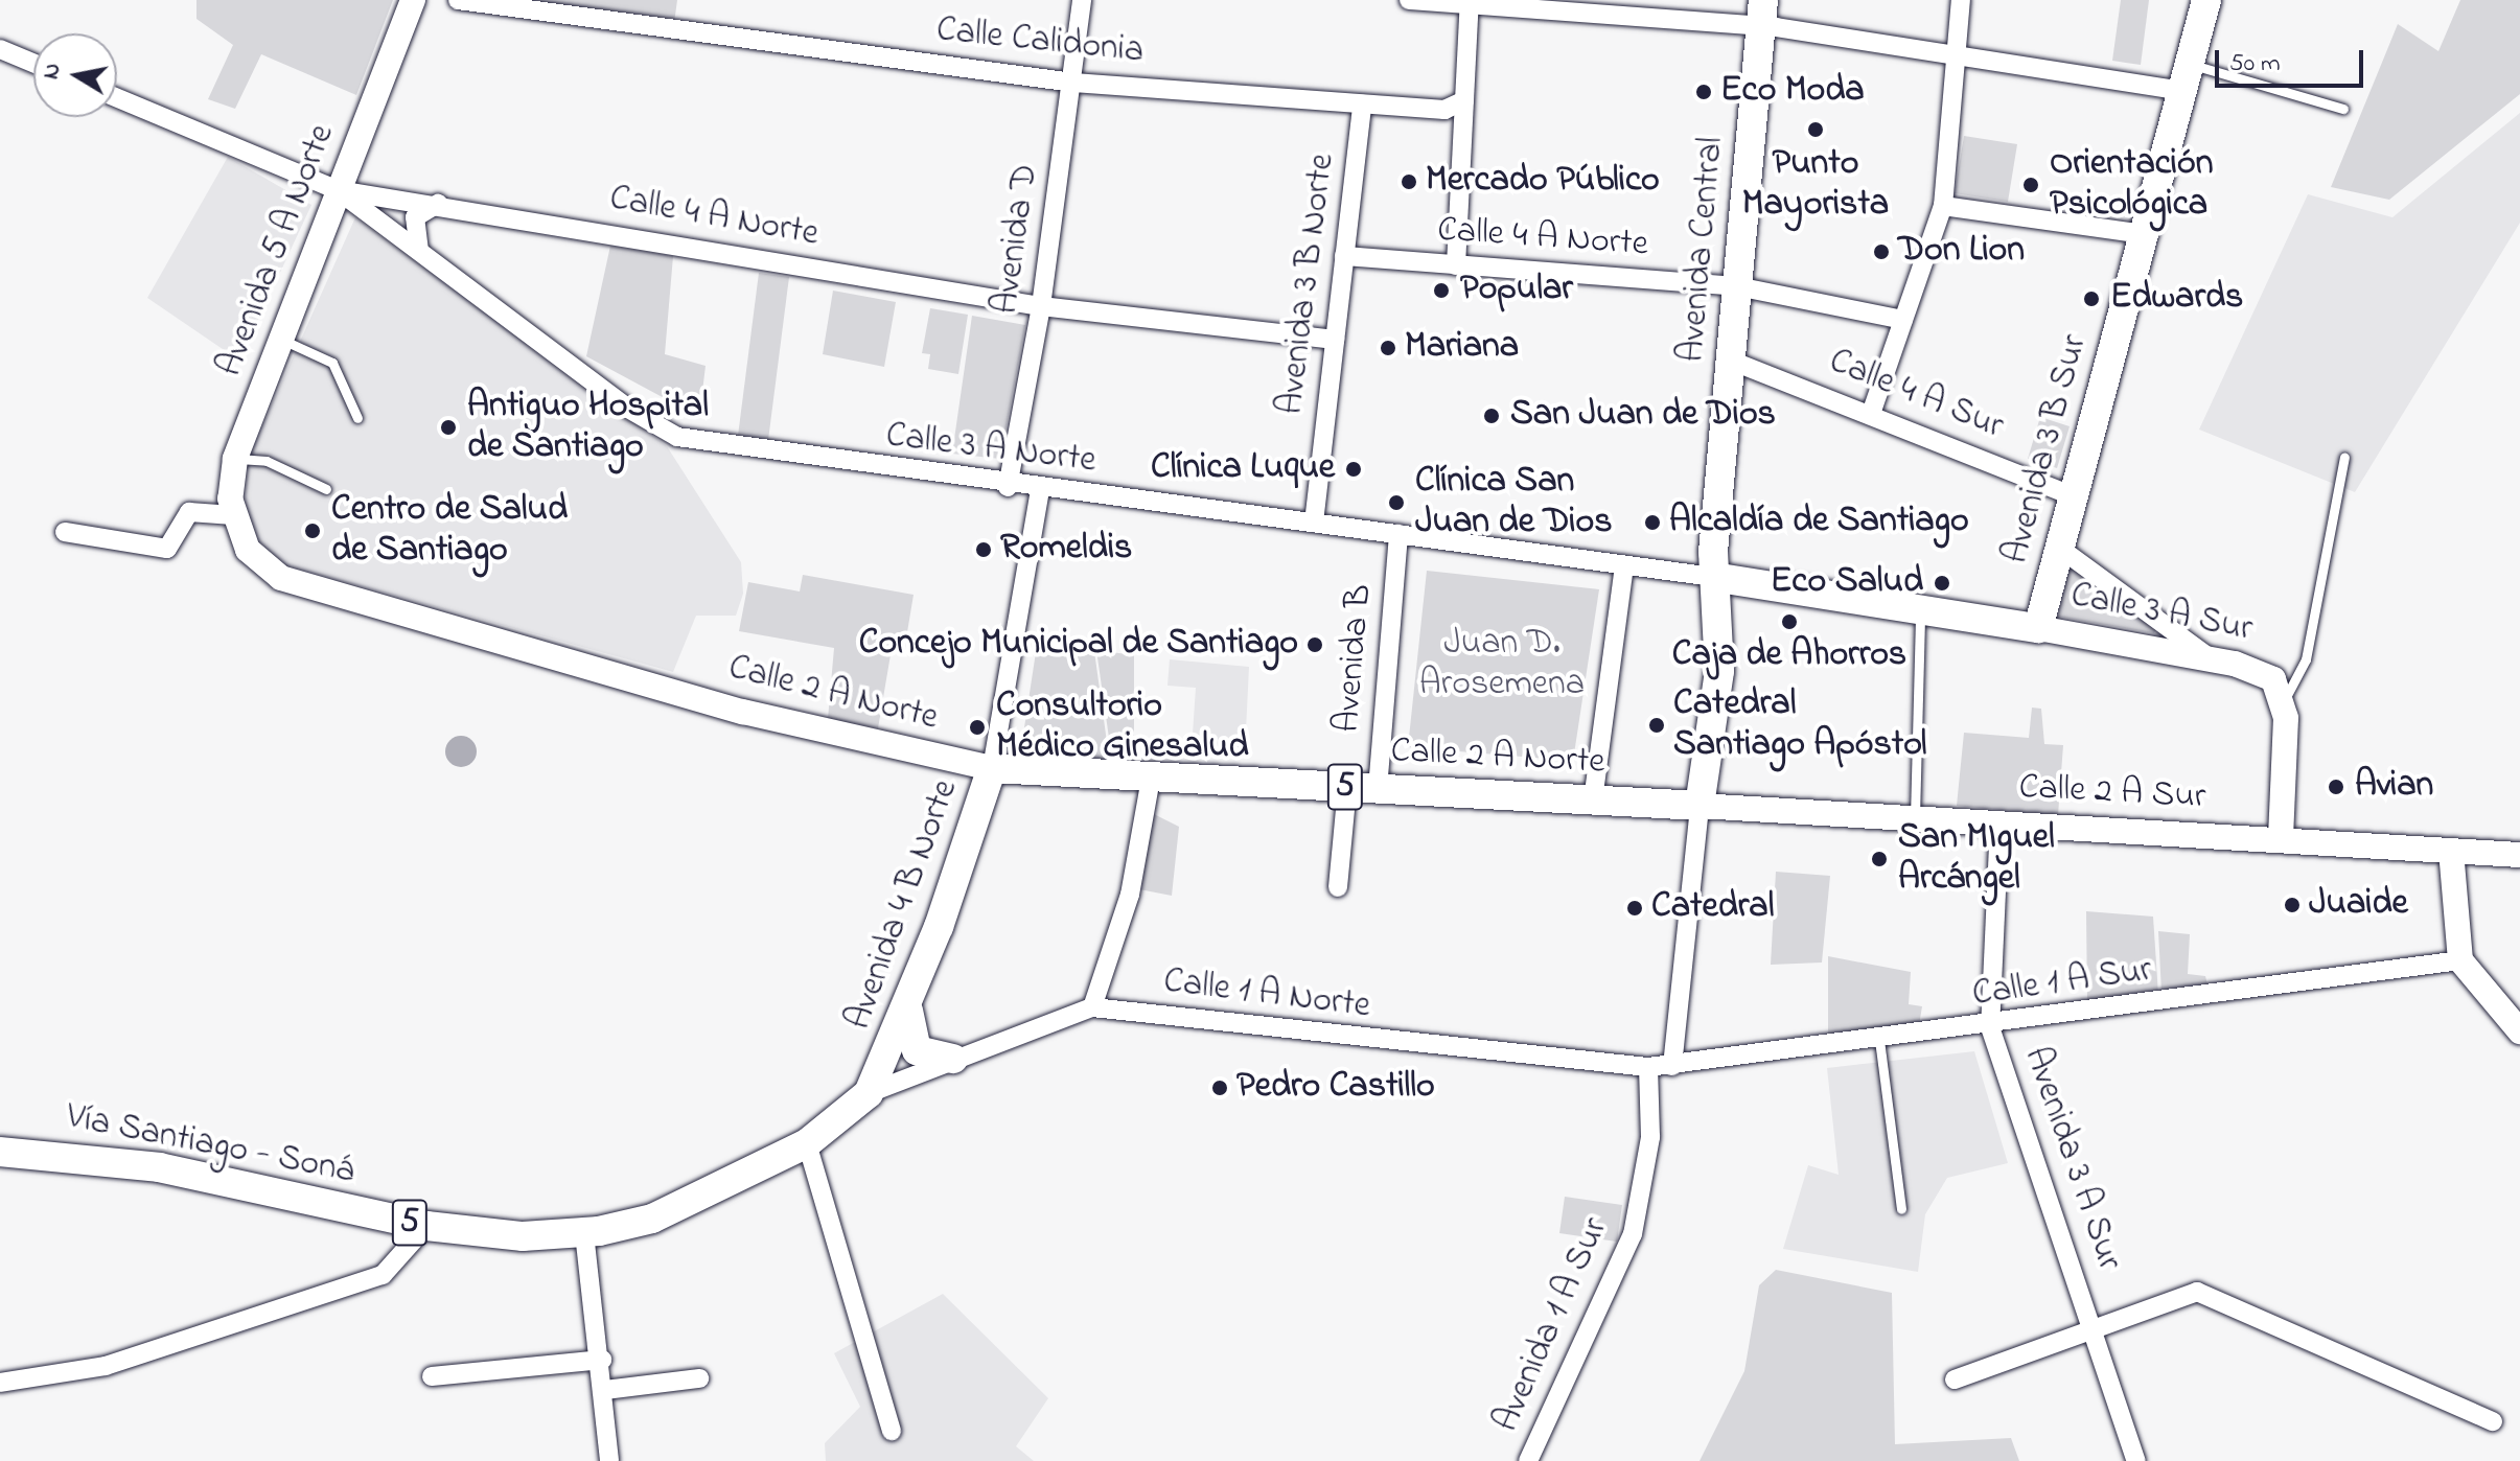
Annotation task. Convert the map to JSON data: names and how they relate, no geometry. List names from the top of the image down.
{
  "streets": {
    "main road": [
      "Avenida Central",
      "Avenida 5 A Norte",
      "Avenida 3 B Sur",
      "Calle 3 A Sur",
      "Calle 2 A Norte",
      "5",
      "Calle 2 A Sur",
      "Avenida 4 B Norte",
      "Vía Santiago - Soná"
    ],
    "street": [
      "Calle Calidonia",
      "Calle 4 A Norte",
      "Avenida D",
      "Avenida 3 B Norte",
      "Calle 4 A Sur",
      "Calle 3 A Norte",
      "Avenida B",
      "Calle 1 A Sur",
      "Calle 1 A Norte",
      "Avenida 3 A Sur",
      "Avenida 1 A Sur"
    ]
  },
  "crossings": [
    ["Calle Calidonia", "Avenida D"],
    ["Calle Calidonia", "Avenida 3 B Norte"],
    ["Calle 4 A Norte", "Avenida D"],
    ["Calle 4 A Norte", "Avenida Central"],
    ["Calle 4 A Norte", "Avenida 5 A Norte"],
    ["Calle 4 A Norte", "Avenida 3 B Norte"],
    ["Calle 4 A Norte", "Calle 4 A Sur"],
    ["Calle 4 A Norte", "Calle 3 A Norte"],
    ["Avenida D", "Calle 3 A Norte"],
    ["Avenida Central", "Calle 4 A Sur"],
    ["Avenida Central", "Calle 3 A Norte"],
    ["Avenida Central", "Calle 3 A Sur"],
    ["Avenida Central", "Calle 2 A Norte"],
    ["Avenida Central", "Calle 2 A Sur"],
    ["Avenida 5 A Norte", "Calle 3 A Norte"],
    ["Avenida 5 A Norte", "Calle 2 A Norte"],
    ["Avenida 3 B Norte", "Calle 3 A Norte"],
    ["Calle 4 A Sur", "Avenida 3 B Sur"],
    ["Calle 3 A Norte", "Calle 3 A Sur"],
    ["Calle 3 A Norte", "Avenida B"],
    ["Calle 3 A Norte", "Avenida 4 B Norte"],
    ["Avenida 3 B Sur", "Calle 3 A Sur"],
    ["Avenida B", "Calle 2 A Norte"],
    ["Calle 2 A Norte", "Calle 2 A Sur"],
    ["Calle 2 A Norte", "Avenida 4 B Norte"],
    ["Calle 2 A Sur", "Avenida 3 A Sur"],
    ["Avenida 4 B Norte", "Calle 1 A Norte"],
    ["Avenida 4 B Norte", "Vía Santiago - Soná"],
    ["Calle 1 A Sur", "Calle 1 A Norte"],
    ["Calle 1 A Sur", "Avenida 3 A Sur"],
    ["Calle 1 A Norte", "Vía Santiago - Soná"],
    ["Calle 1 A Norte", "Avenida 1 A Sur"]
  ],
  "parks": ["Juan D. Arosemena"],
  "places": [
    "Eco Moda",
    "Punto Mayorista",
    "Mercado Público",
    "Orientación Psicológica",
    "Don Lion",
    "Popular",
    "Edwards",
    "Mariana",
    "San Juan de Dios",
    "Antiguo Hospital de Santiago",
    "Clínica Luque",
    "Clínica San Juan de Dios",
    "Alcaldía de Santiago",
    "Centro de Salud de Santiago",
    "Romeldis",
    "Eco Salud",
    "Caja de Ahorros",
    "Concejo Municipal de Santiago",
    "Catedral Santiago Apóstol",
    "Consultorio Médico Ginesalud",
    "Avian",
    "San MIguel Arcángel",
    "Juaide",
    "Catedral",
    "Pedro Castillo"
  ],
  "scale_bar": "50 m",
  "north": "left"
}
